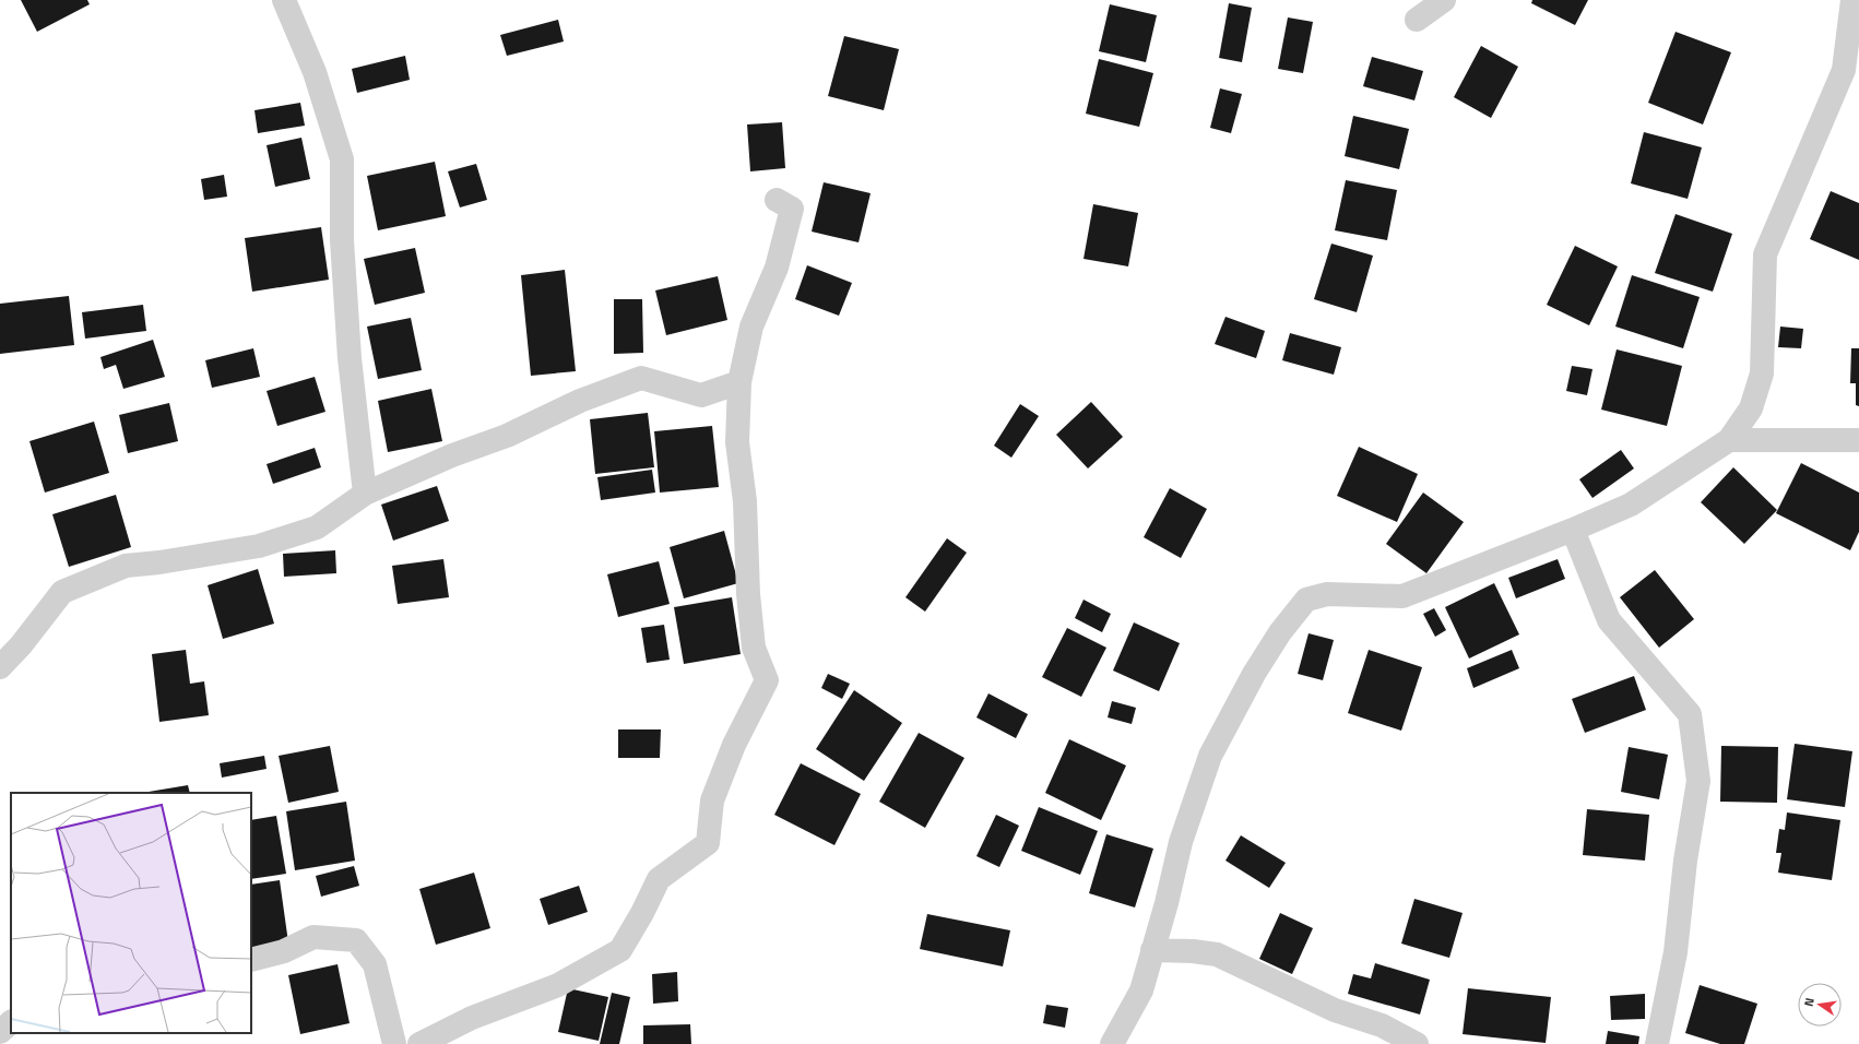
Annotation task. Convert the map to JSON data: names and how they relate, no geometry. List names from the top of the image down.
{
  "north": "left"
}
